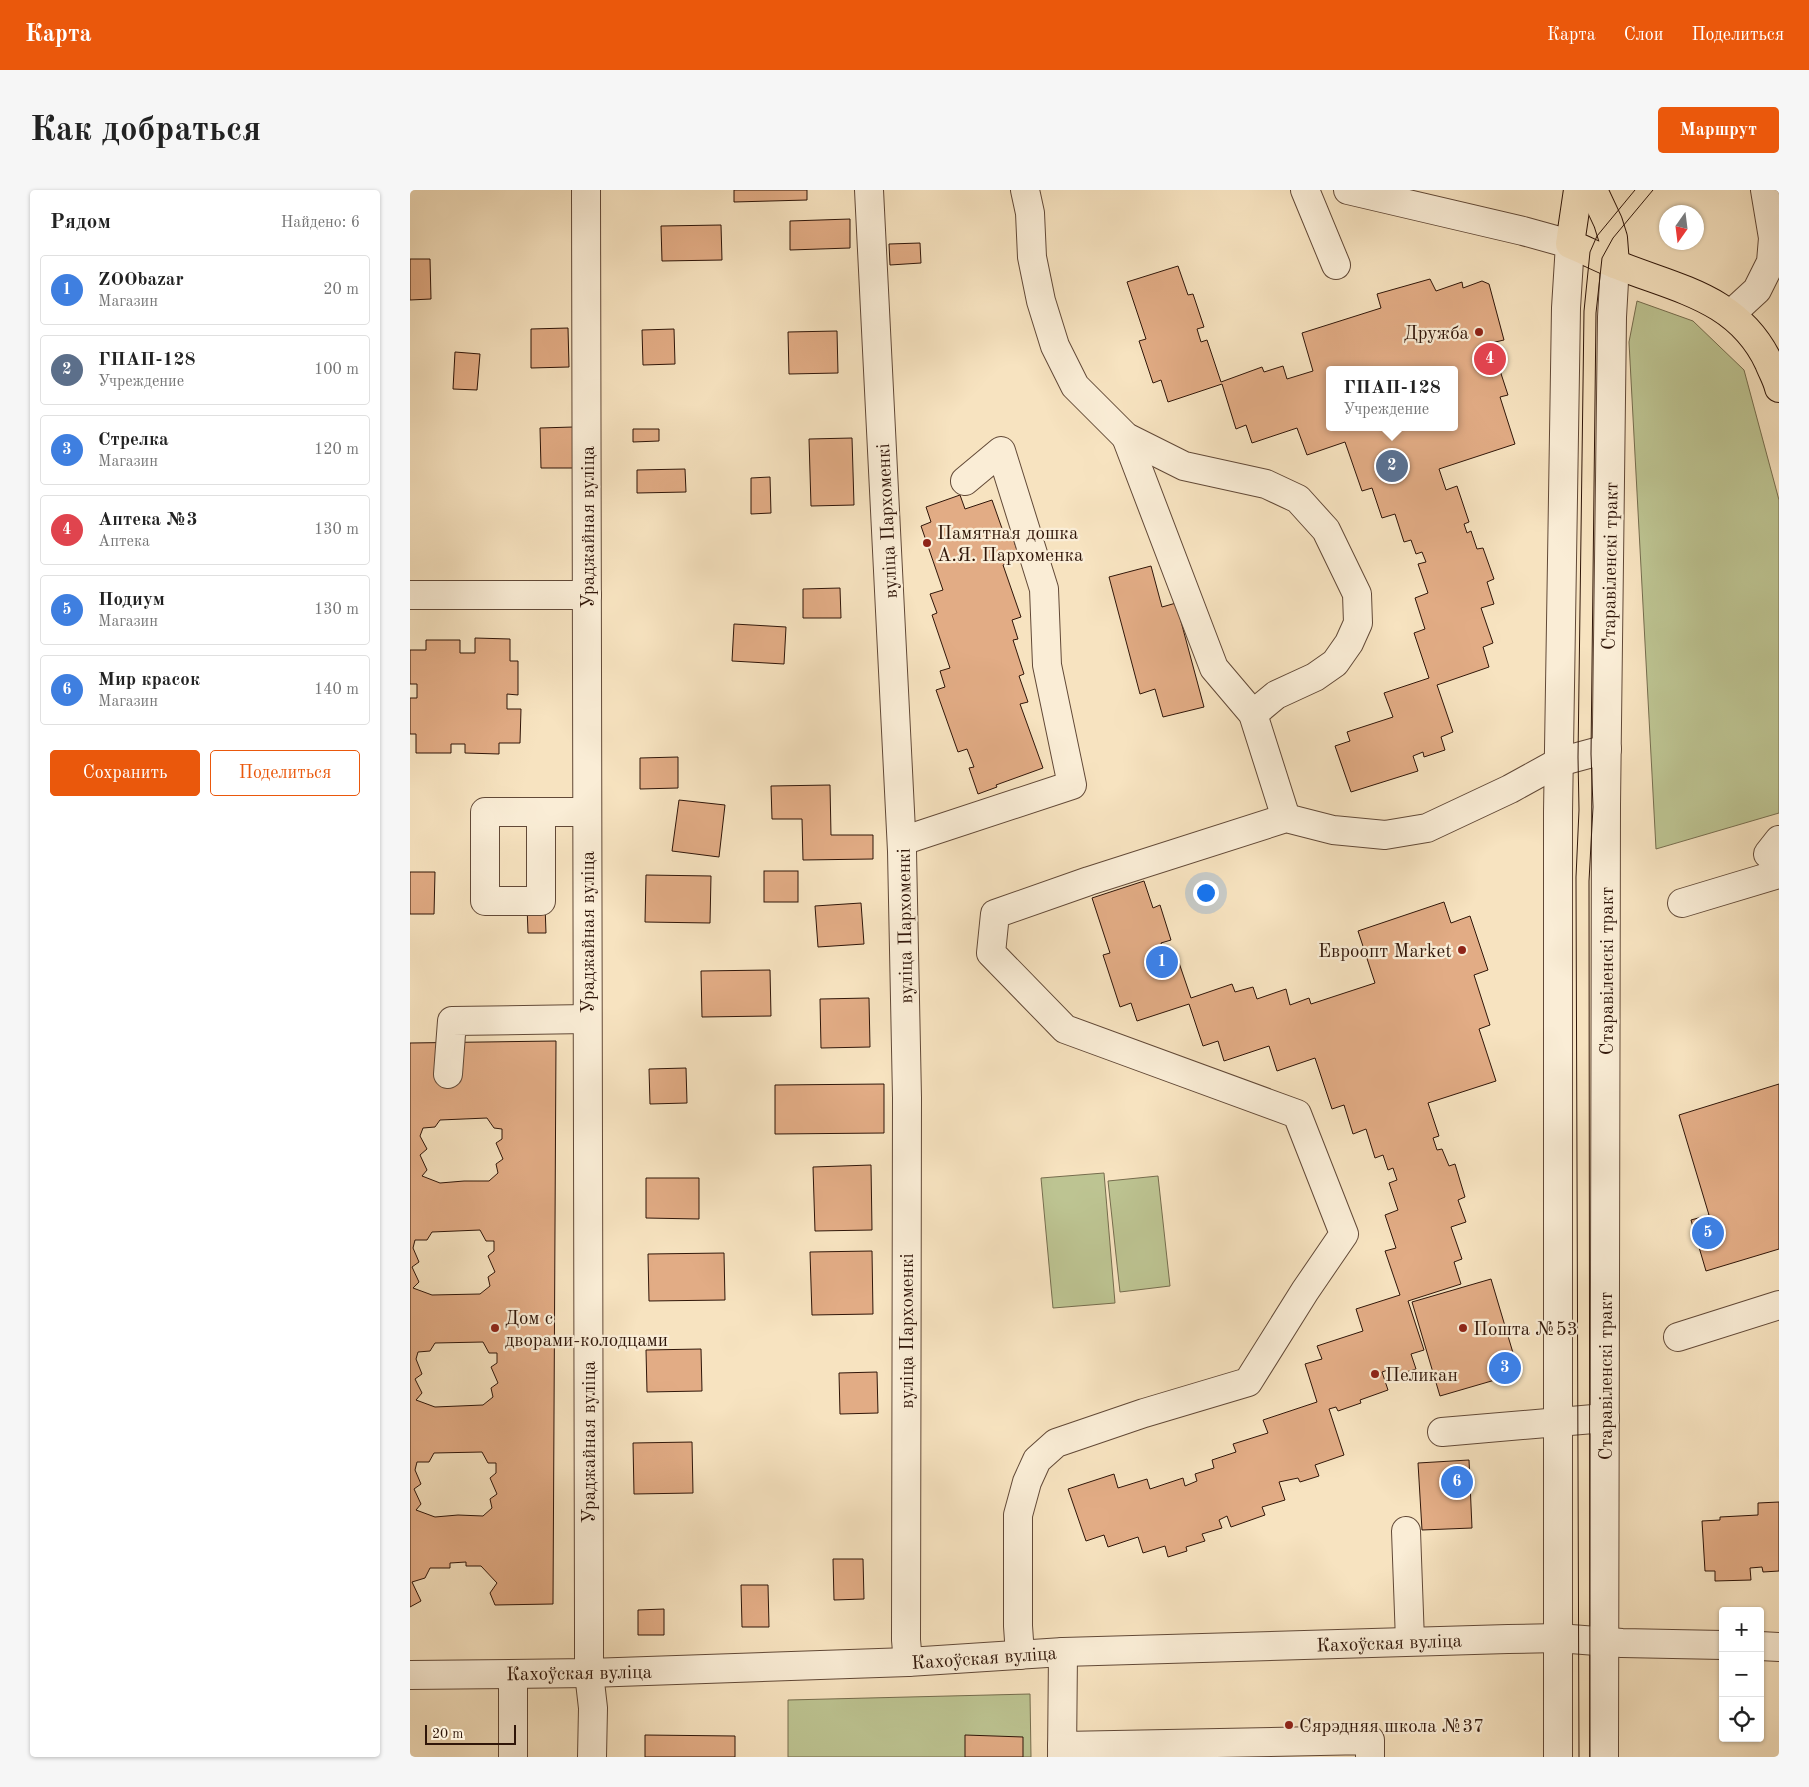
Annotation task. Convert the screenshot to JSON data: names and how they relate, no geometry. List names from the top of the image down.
{
  "streets": {
    "main road": ["Старавіленскі тракт"],
    "street": ["вуліца Пархоменкі", "Ураджайная вуліца", "Кахоўская вуліца"]
  },
  "crossings": [
    ["вуліца Пархоменкі", "Кахоўская вуліца"],
    ["Ураджайная вуліца", "Кахоўская вуліца"],
    ["Старавіленскі тракт", "Кахоўская вуліца"]
  ],
  "places": [
    "Дружба",
    "Памятная дошка А.Я. Пархоменка",
    "Евроопт Market",
    "Дом с дворами-колодцами",
    "Пошта №53",
    "Пеликан",
    "Сярэдняя школа №37"
  ],
  "scale_bar": "20 m",
  "north": "bottom",
  "page": {
    "header": "Карта",
    "nav": ["Карта", "Слои", "Поделиться"],
    "buttons": [
      "Маршрут",
      ["Сохранить", "Поделиться"]
    ],
    "title": "Как добраться",
    "heading": ["Рядом", "Найдено: 6"],
    "list": [
      {
        "mark": "1",
        "name": "ZOObazar",
        "note": "Магазин",
        "value": "20 m"
      },
      {
        "mark": "2",
        "name": "ГПАП-128",
        "note": "Учреждение",
        "value": "100 m"
      },
      {
        "mark": "3",
        "name": "Стрелка",
        "note": "Магазин",
        "value": "120 m"
      },
      {
        "mark": "4",
        "name": "Аптека №3",
        "note": "Аптека",
        "value": "130 m"
      },
      {
        "mark": "5",
        "name": "Подиум",
        "note": "Магазин",
        "value": "130 m"
      },
      {
        "mark": "6",
        "name": "Мир красок",
        "note": "Магазин",
        "value": "140 m"
      }
    ],
    "pins": [
      "4",
      "2",
      "1",
      "5",
      "3",
      "6"
    ],
    "popup": ["ГПАП-128", "Учреждение"],
    "map_buttons": ["+", "−"],
    "scale": "20 m"
  }
}
